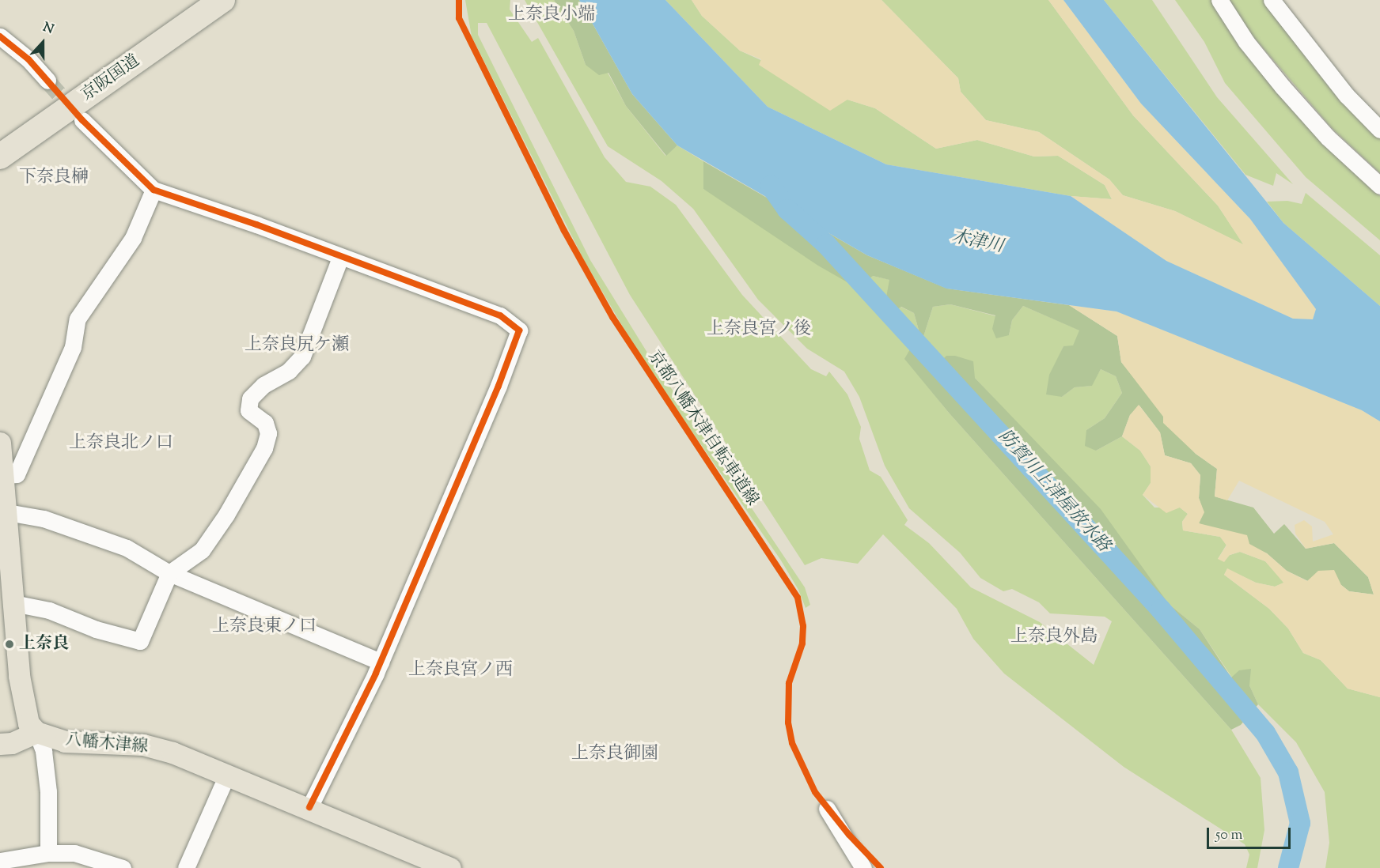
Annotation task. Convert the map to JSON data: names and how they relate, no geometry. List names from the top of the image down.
{
  "streets": {
    "highway": ["京阪国道"],
    "main road": ["八幡木津線"],
    "cycle path": ["京都八幡木津自転車道線"]
  },
  "districts": [
    "上奈良小端",
    "下奈良榊",
    "上奈良宮ノ後",
    "上奈良尻ケ瀬",
    "上奈良北ノ口",
    "上奈良東ノ口",
    "上奈良外島",
    "上奈良宮ノ西",
    "上奈良御園"
  ],
  "water": ["木津川", "防賀川上津屋放水路"],
  "places": ["上奈良"],
  "scale_bar": "50 m",
  "north": "top"
}
